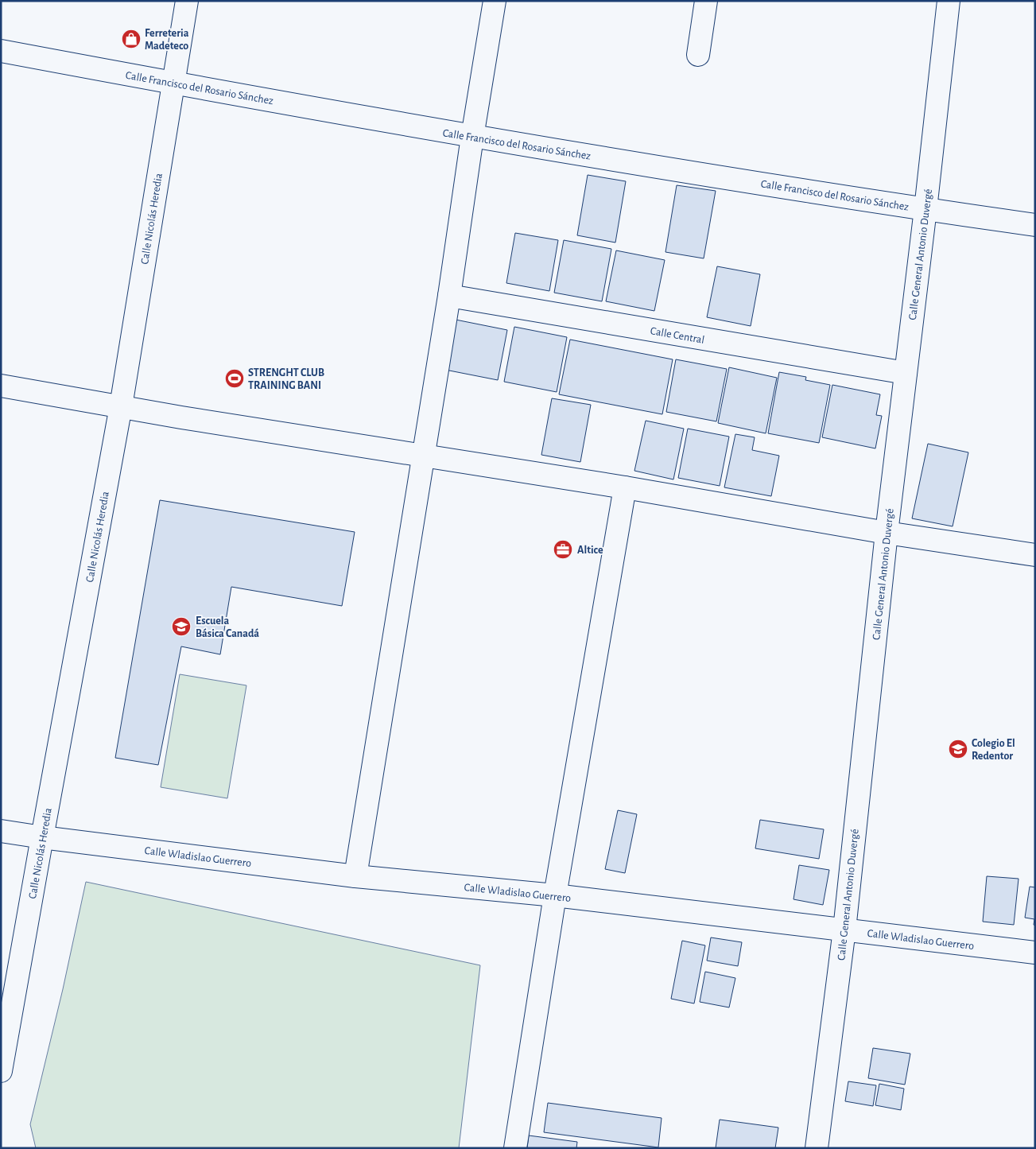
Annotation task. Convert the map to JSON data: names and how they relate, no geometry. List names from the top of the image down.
{
  "streets": {
    "street": [
      "Calle Francisco del Rosario Sánchez",
      "Calle Nicolás Heredia",
      "Calle General Antonio Duvergé",
      "Calle Central",
      "Calle Wladislao Guerrero"
    ]
  },
  "crossings": [
    ["Calle Francisco del Rosario Sánchez", "Calle Nicolás Heredia"],
    ["Calle Francisco del Rosario Sánchez", "Calle General Antonio Duvergé"],
    ["Calle Nicolás Heredia", "Calle Wladislao Guerrero"],
    ["Calle General Antonio Duvergé", "Calle Central"],
    ["Calle General Antonio Duvergé", "Calle Wladislao Guerrero"]
  ],
  "places": {
    "shop": ["Ferreteria Madeteco"],
    "sports": ["STRENGHT CLUB TRAINING BANI"],
    "office": ["Altice"],
    "school or university": ["Escuela Básica Canadá", "Colegio El Redentor"]
  }
}
